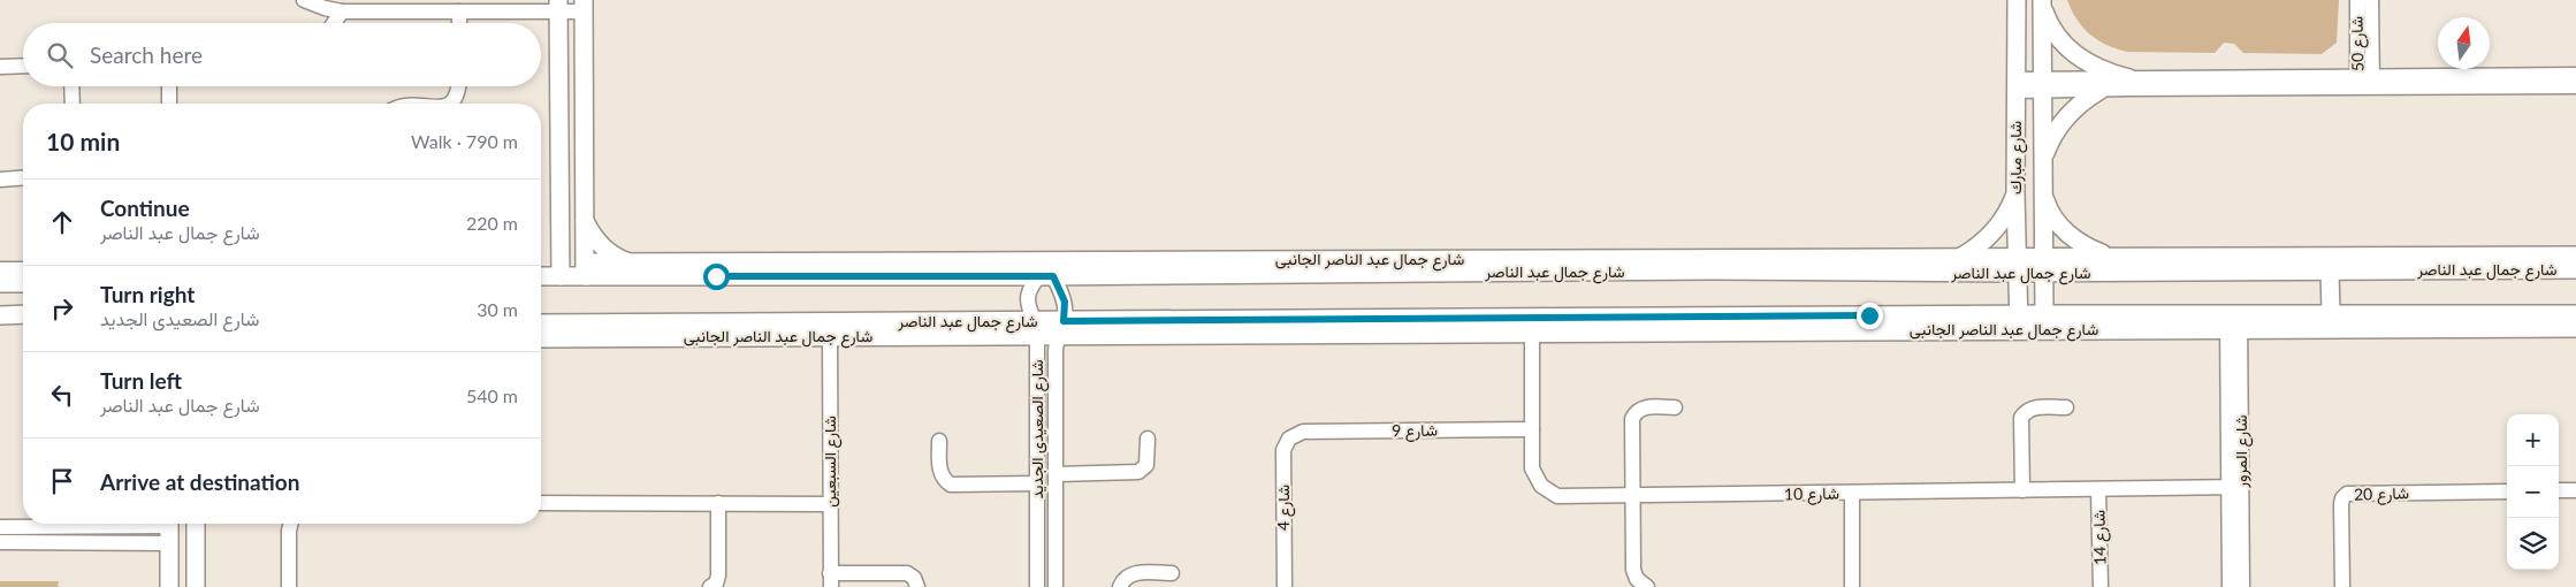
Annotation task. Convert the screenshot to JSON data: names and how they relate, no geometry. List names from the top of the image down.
{
  "streets": {
    "main road": ["شارع مبارك", "شارع جمال عبد الناصر الجانبى", "شارع جمال عبد الناصر"],
    "street": [
      "شارع 50",
      "شارع الصعيدى الجديد",
      "شارع 9",
      "شارع المرور",
      "شارع السبعين",
      "شارع 10",
      "شارع 20",
      "شارع 4",
      "شارع 14"
    ]
  },
  "crossings": [
    ["شارع مبارك", "شارع جمال عبد الناصر الجانبى"],
    ["شارع مبارك", "شارع جمال عبد الناصر"],
    ["شارع جمال عبد الناصر الجانبى", "شارع جمال عبد الناصر"],
    ["شارع جمال عبد الناصر الجانبى", "شارع الصعيدى الجديد"],
    ["شارع جمال عبد الناصر الجانبى", "شارع المرور"],
    ["شارع جمال عبد الناصر الجانبى", "شارع السبعين"],
    ["شارع جمال عبد الناصر الجانبى", "شارع 10"],
    ["شارع 9", "شارع 10"],
    ["شارع 9", "شارع 4"],
    ["شارع المرور", "شارع 10"],
    ["شارع 10", "شارع 14"]
  ],
  "north": "top",
  "page": {
    "search": "Search here",
    "heading": ["10 min", "Walk · 790 m"],
    "list": [
      ["Continue", "شارع جمال عبد الناصر", "220 m"],
      ["Turn right", "شارع الصعيدى الجديد", "30 m"],
      ["Turn left", "شارع جمال عبد الناصر", "540 m"],
      "Arrive at destination"
    ],
    "map_buttons": ["+", "−"]
  }
}
